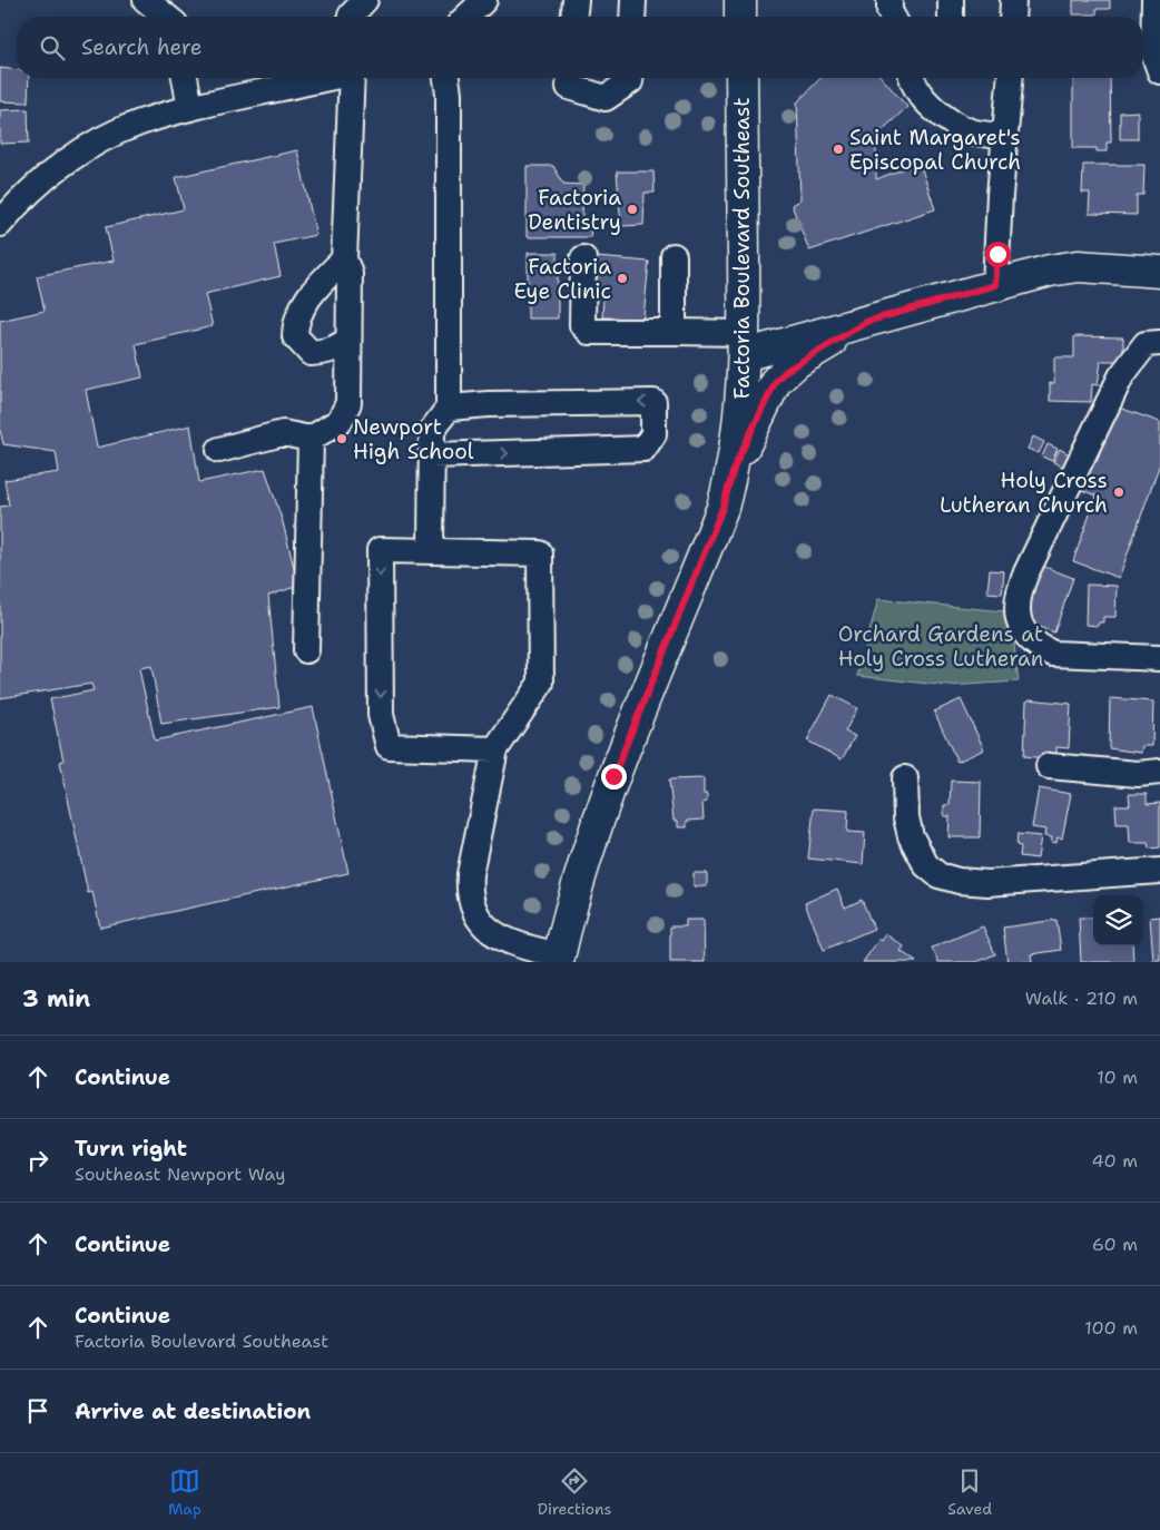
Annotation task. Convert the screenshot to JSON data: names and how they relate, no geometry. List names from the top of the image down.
{
  "streets": {
    "main road": ["Factoria Boulevard Southeast"]
  },
  "parks": ["Orchard Gardens at Holy Cross Lutheran"],
  "places": [
    "Saint Margaret's Episcopal Church",
    "Factoria Dentistry",
    "Factoria Eye Clinic",
    "Newport High School",
    "Holy Cross Lutheran Church"
  ],
  "page": {
    "search": "Search here",
    "heading": ["3 min", "Walk · 210 m"],
    "list": [
      ["Continue", "10 m"],
      ["Turn right", "Southeast Newport Way", "40 m"],
      ["Continue", "60 m"],
      ["Continue", "Factoria Boulevard Southeast", "100 m"],
      "Arrive at destination"
    ],
    "nav": ["Map", "Directions", "Saved"]
  }
}
